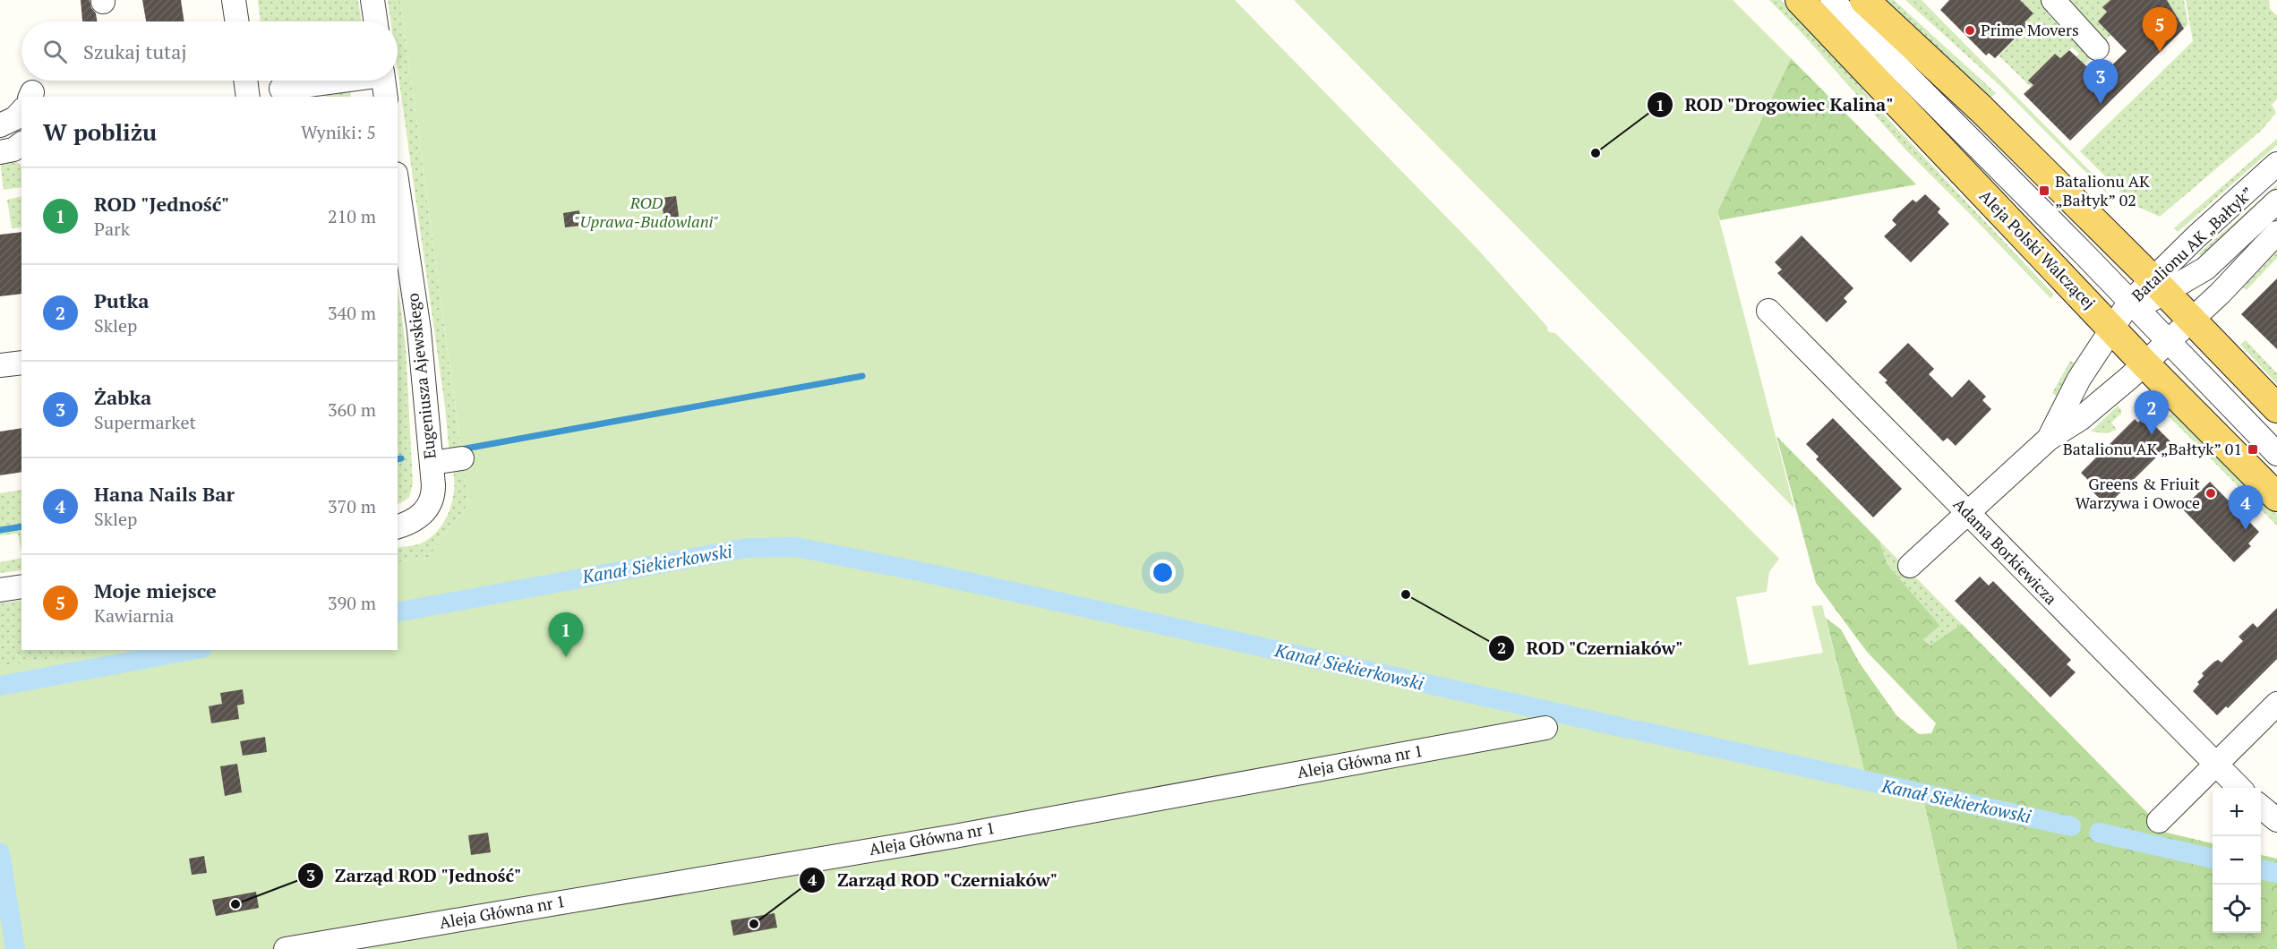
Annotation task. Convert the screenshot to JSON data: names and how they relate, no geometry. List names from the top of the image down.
{
  "streets": {
    "main road": ["Aleja Polski Walczącej"],
    "street": [
      "Batalionu AK „Bałtyk”",
      "Eugeniusza Ajewskiego",
      "Adama Borkiewicza",
      "Aleja Główna nr 1"
    ]
  },
  "crossings": [
    ["Batalionu AK „Bałtyk”", "Aleja Polski Walczącej"],
    ["Batalionu AK „Bałtyk”", "Adama Borkiewicza"]
  ],
  "water": ["Kanał Siekierkowski"],
  "parks": ["ROD \"Uprawa-Budowlani\""],
  "places": {
    "other": [
      "Prime Movers",
      "ROD \"Drogowiec Kalina\"",
      "Greens & Friuit Warzywa i Owoce",
      "ROD \"Czerniaków\"",
      "Zarząd ROD \"Jedność\"",
      "Zarząd ROD \"Czerniaków\""
    ],
    "transit": ["Batalionu AK „Bałtyk” 02", "Batalionu AK „Bałtyk” 01"]
  },
  "page": {
    "pins": [
      "5",
      "3",
      "2",
      "4",
      "1"
    ],
    "search": "Szukaj tutaj",
    "heading": ["W pobliżu", "Wyniki: 5"],
    "list": [
      {
        "mark": "1",
        "name": "ROD \"Jedność\"",
        "note": "Park",
        "value": "210 m"
      },
      {
        "mark": "2",
        "name": "Putka",
        "note": "Sklep",
        "value": "340 m"
      },
      {
        "mark": "3",
        "name": "Żabka",
        "note": "Supermarket",
        "value": "360 m"
      },
      {
        "mark": "4",
        "name": "Hana Nails Bar",
        "note": "Sklep",
        "value": "370 m"
      },
      {
        "mark": "5",
        "name": "Moje miejsce",
        "note": "Kawiarnia",
        "value": "390 m"
      }
    ],
    "map_buttons": ["+", "−"]
  }
}
